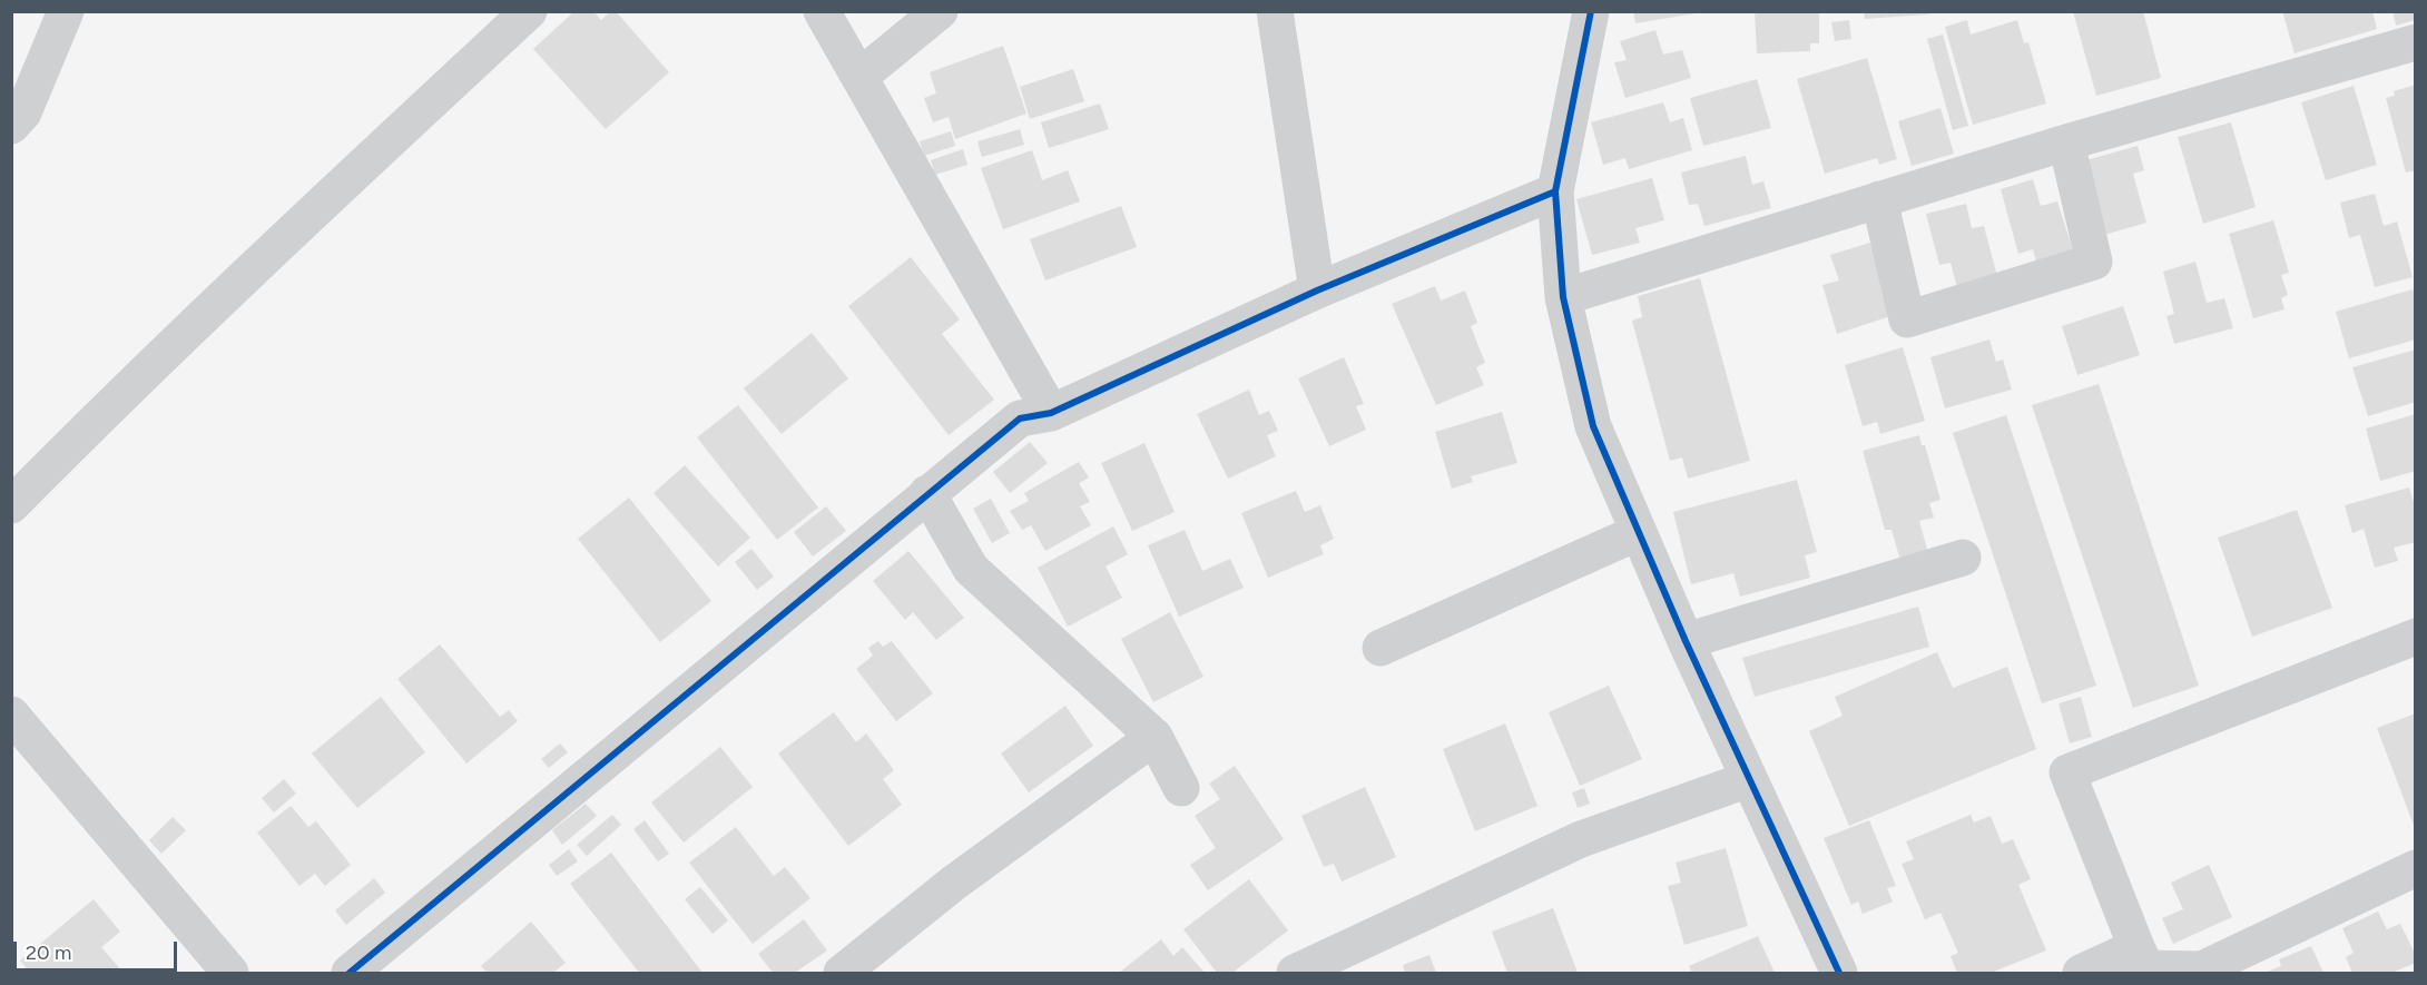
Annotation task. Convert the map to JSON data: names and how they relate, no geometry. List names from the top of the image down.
{
  "scale_bar": "20 m"
}
